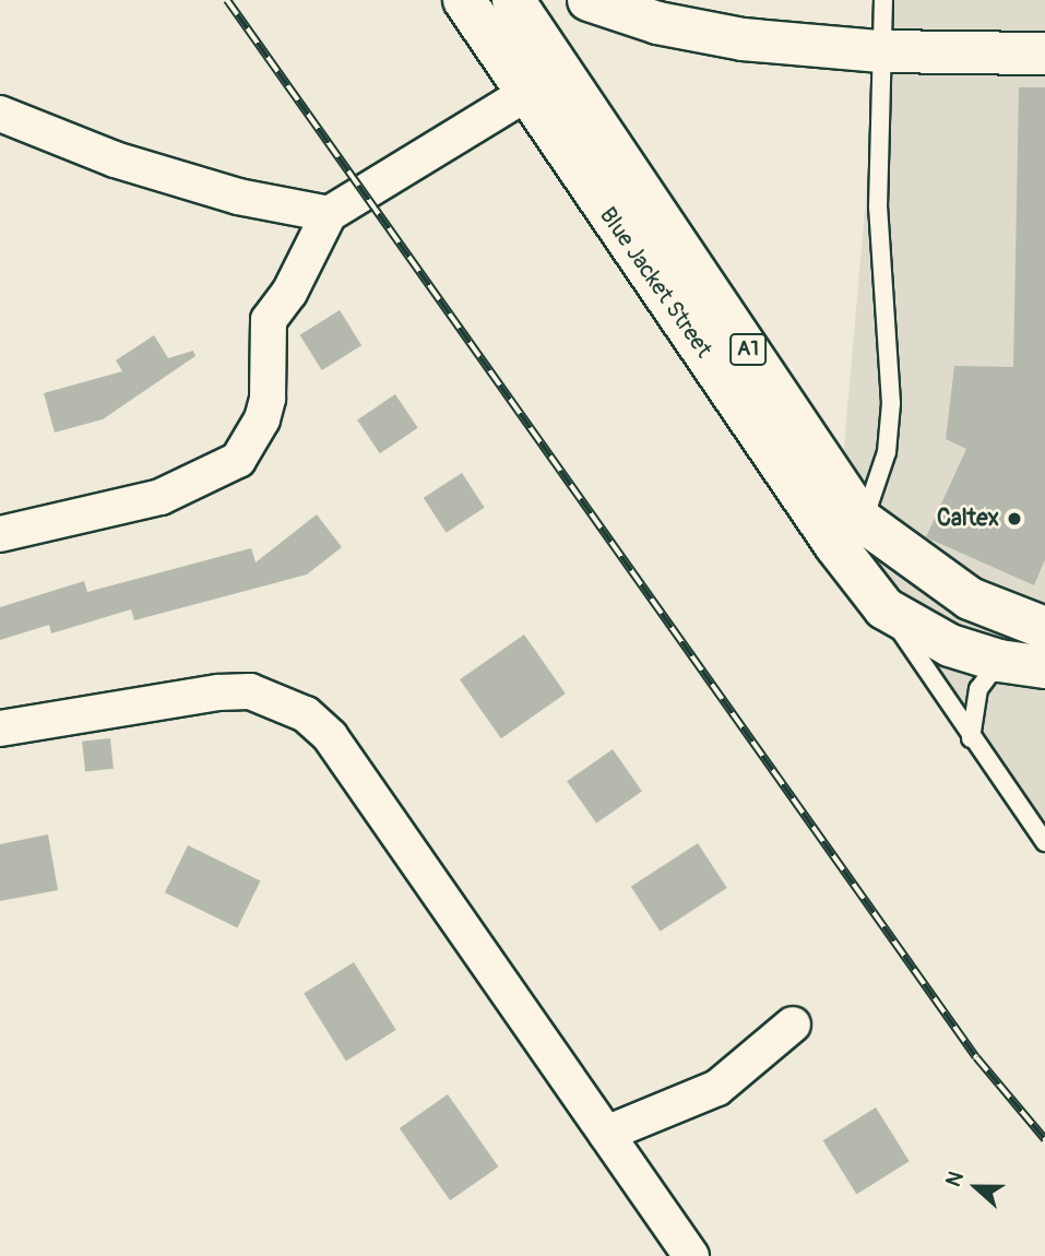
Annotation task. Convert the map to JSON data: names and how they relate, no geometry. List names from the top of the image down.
{
  "streets": {
    "highway": ["Blue Jacket Street", "A1"]
  },
  "places": ["Caltex"],
  "north": "left"
}
